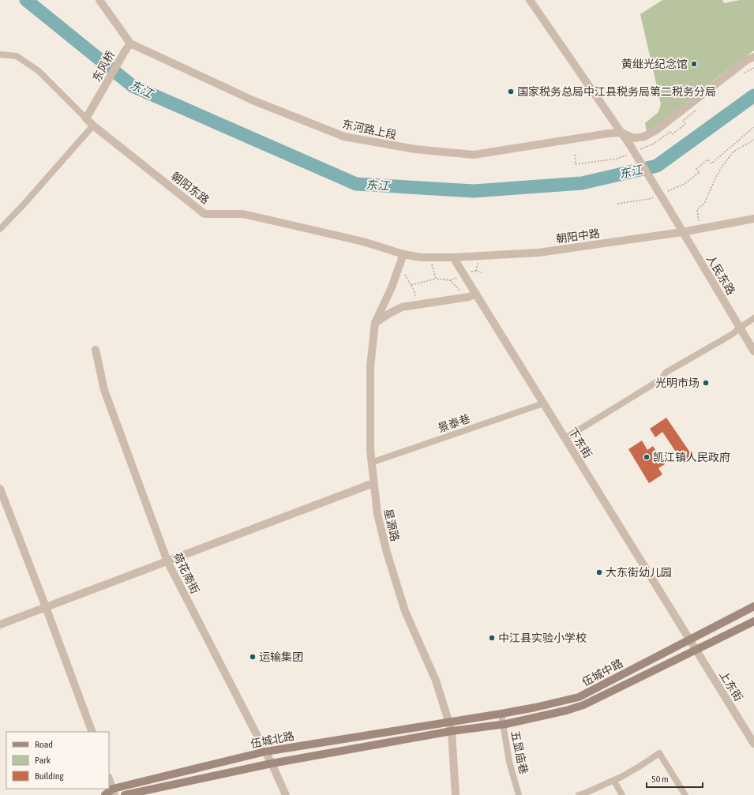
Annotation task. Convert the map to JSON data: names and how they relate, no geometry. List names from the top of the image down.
{
  "streets": {
    "main road": ["伍城中路", "伍城北路"],
    "street": [
      "东风桥",
      "东河路上段",
      "朝阳东路",
      "朝阳中路",
      "人民东路",
      "景泰巷",
      "下东街",
      "星源路",
      "荷花南街",
      "上东街",
      "五显庙巷"
    ]
  },
  "crossings": [
    ["东风桥", "东河路上段"],
    ["东风桥", "朝阳东路"],
    ["东河路上段", "人民东路"],
    ["朝阳东路", "朝阳中路"],
    ["朝阳东路", "星源路"],
    ["朝阳中路", "人民东路"],
    ["朝阳中路", "下东街"],
    ["朝阳中路", "星源路"],
    ["景泰巷", "下东街"],
    ["景泰巷", "星源路"],
    ["下东街", "伍城中路"],
    ["下东街", "上东街"],
    ["星源路", "伍城中路"],
    ["星源路", "伍城北路"],
    ["荷花南街", "伍城北路"],
    ["伍城中路", "上东街"],
    ["伍城中路", "伍城北路"],
    ["伍城中路", "五显庙巷"]
  ],
  "water": ["东江"],
  "places": [
    "黄继光纪念馆",
    "国家税务总局中江县税务局第二税务分局",
    "光明市场",
    "凯江镇人民政府",
    "大东街幼儿园",
    "中江县实验小学校",
    "运输集团"
  ],
  "legend": ["Road", "Park", "Building"],
  "scale_bar": "50 m"
}
